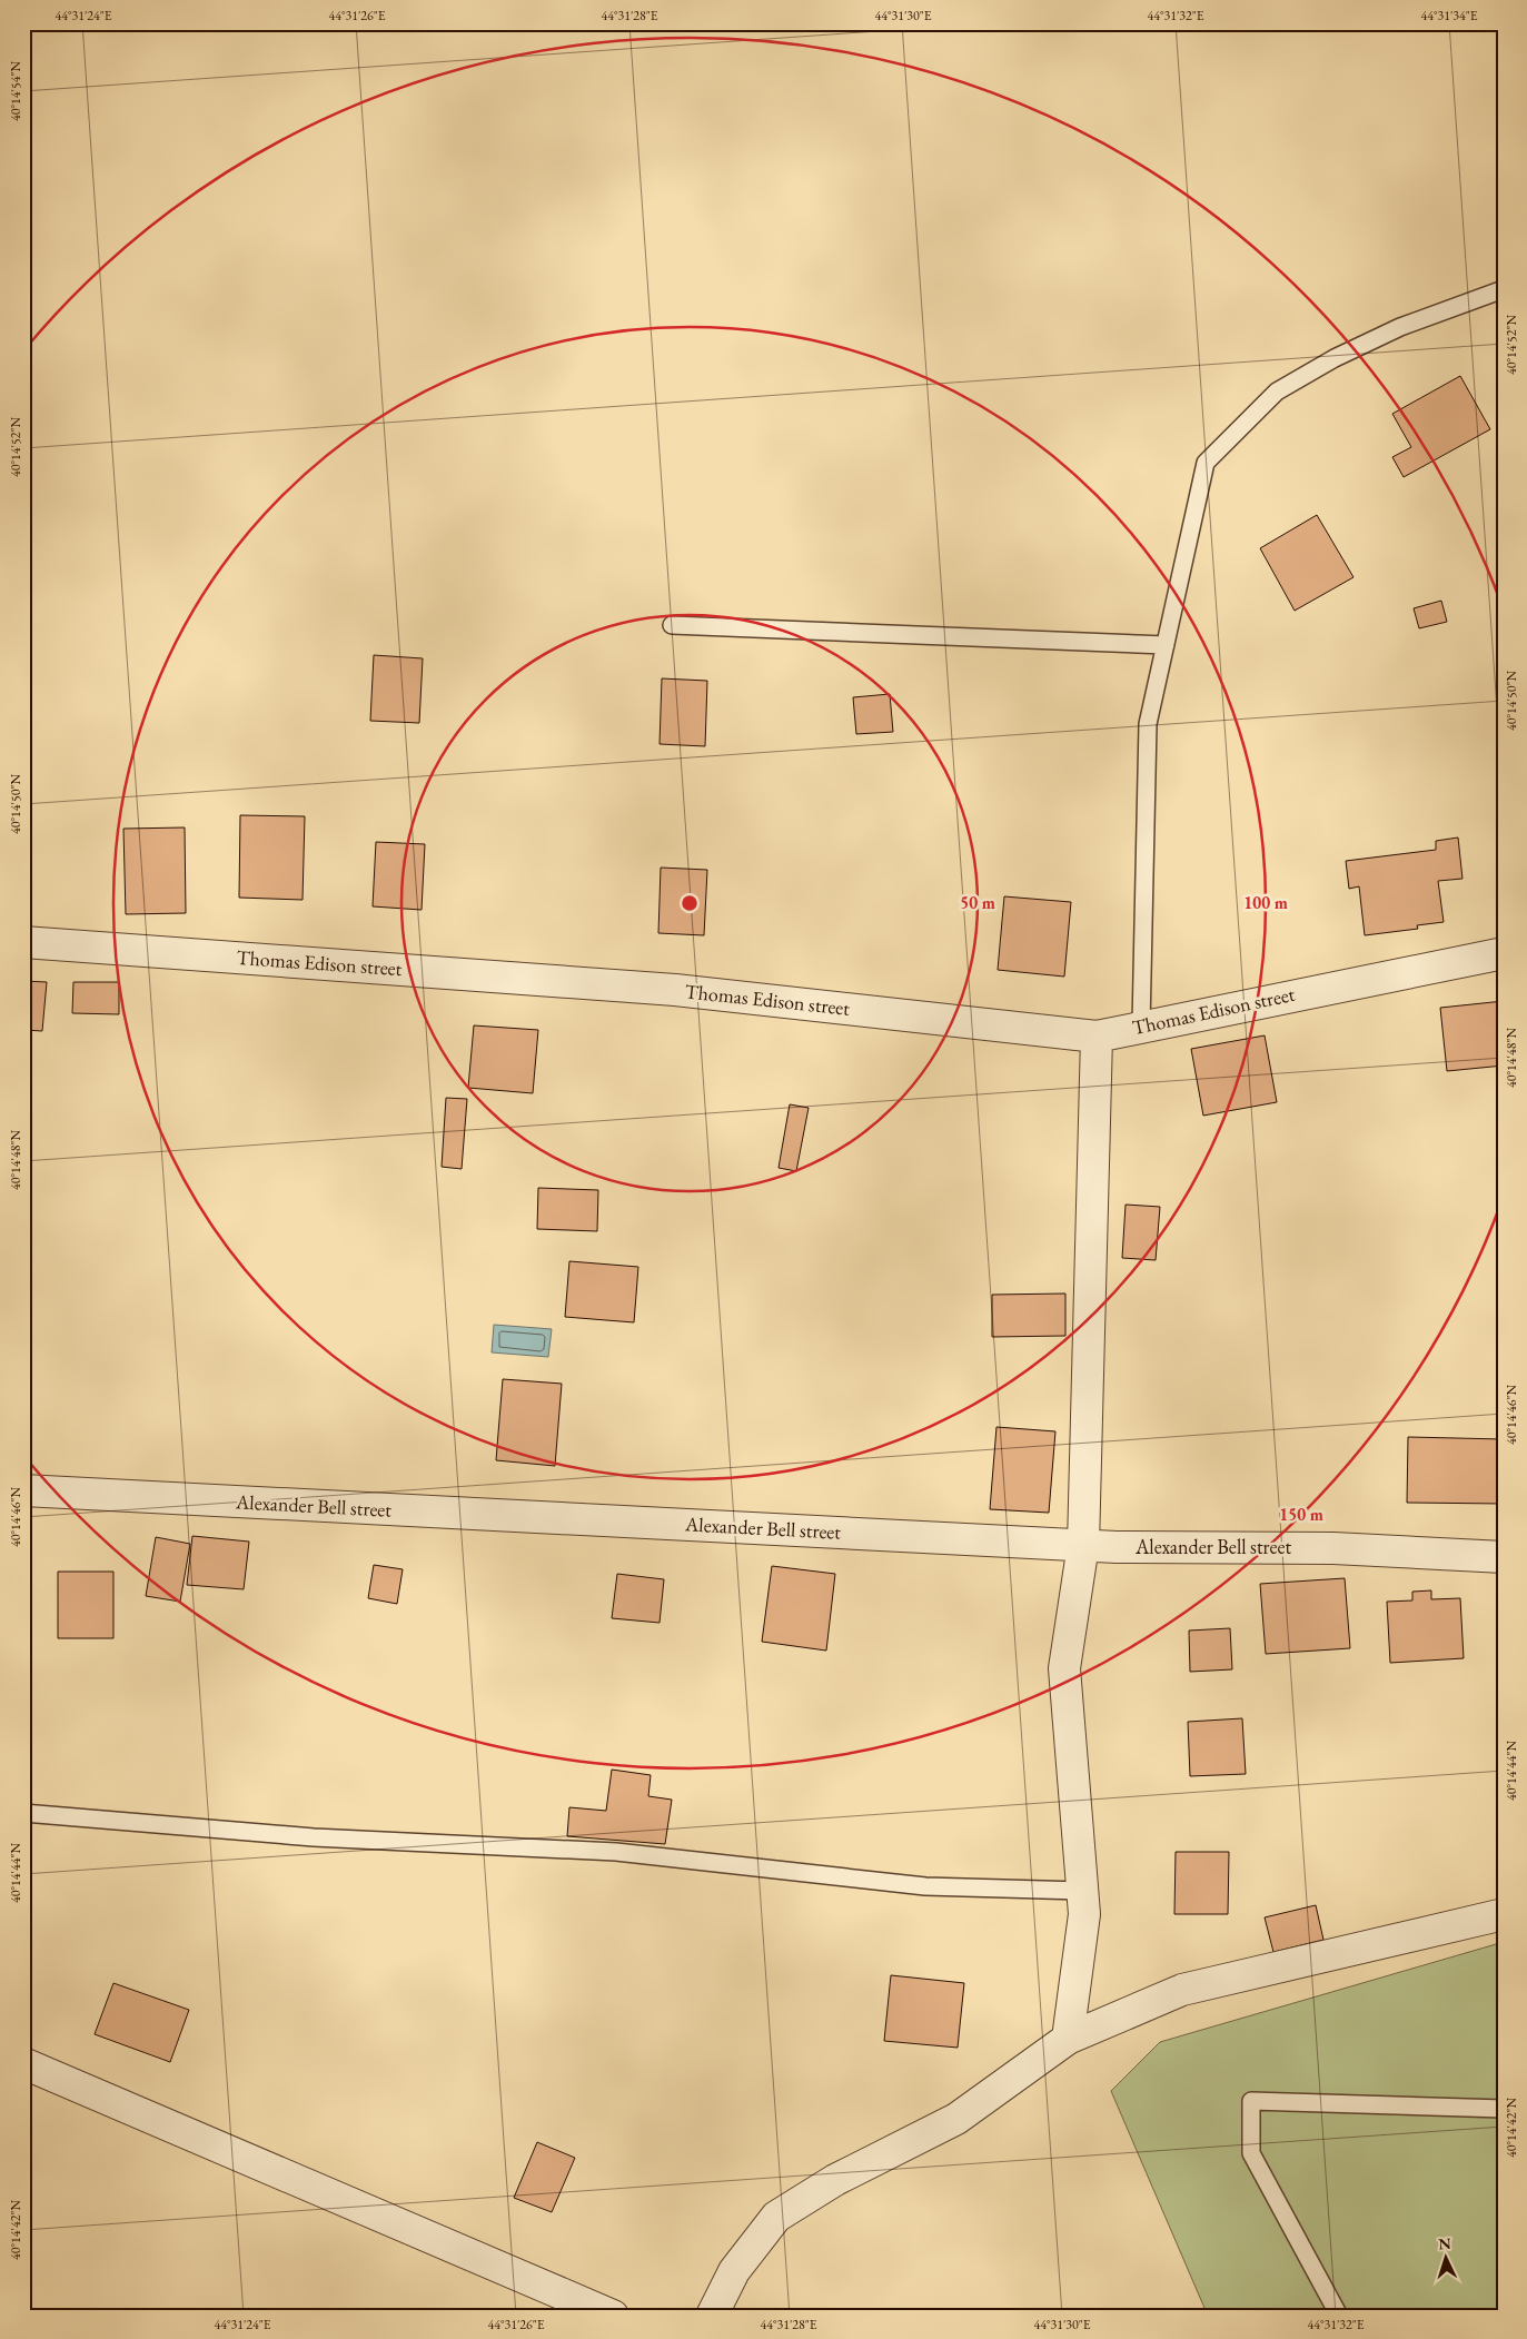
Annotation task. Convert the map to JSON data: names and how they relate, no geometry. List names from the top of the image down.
{
  "streets": {
    "street": ["Thomas Edison street", "Alexander Bell street"]
  },
  "north": "top",
  "coordinates": [
    "44°31'24\"E",
    "44°31'26\"E",
    "44°31'28\"E",
    "44°31'30\"E",
    "44°31'32\"E",
    "44°31'34\"E",
    "40°14'54\"N",
    "40°14'52\"N",
    "40°14'50\"N",
    "40°14'48\"N",
    "40°14'46\"N",
    "40°14'44\"N",
    "40°14'42\"N"
  ],
  "rings": ["50 m", "100 m", "150 m"]
}
